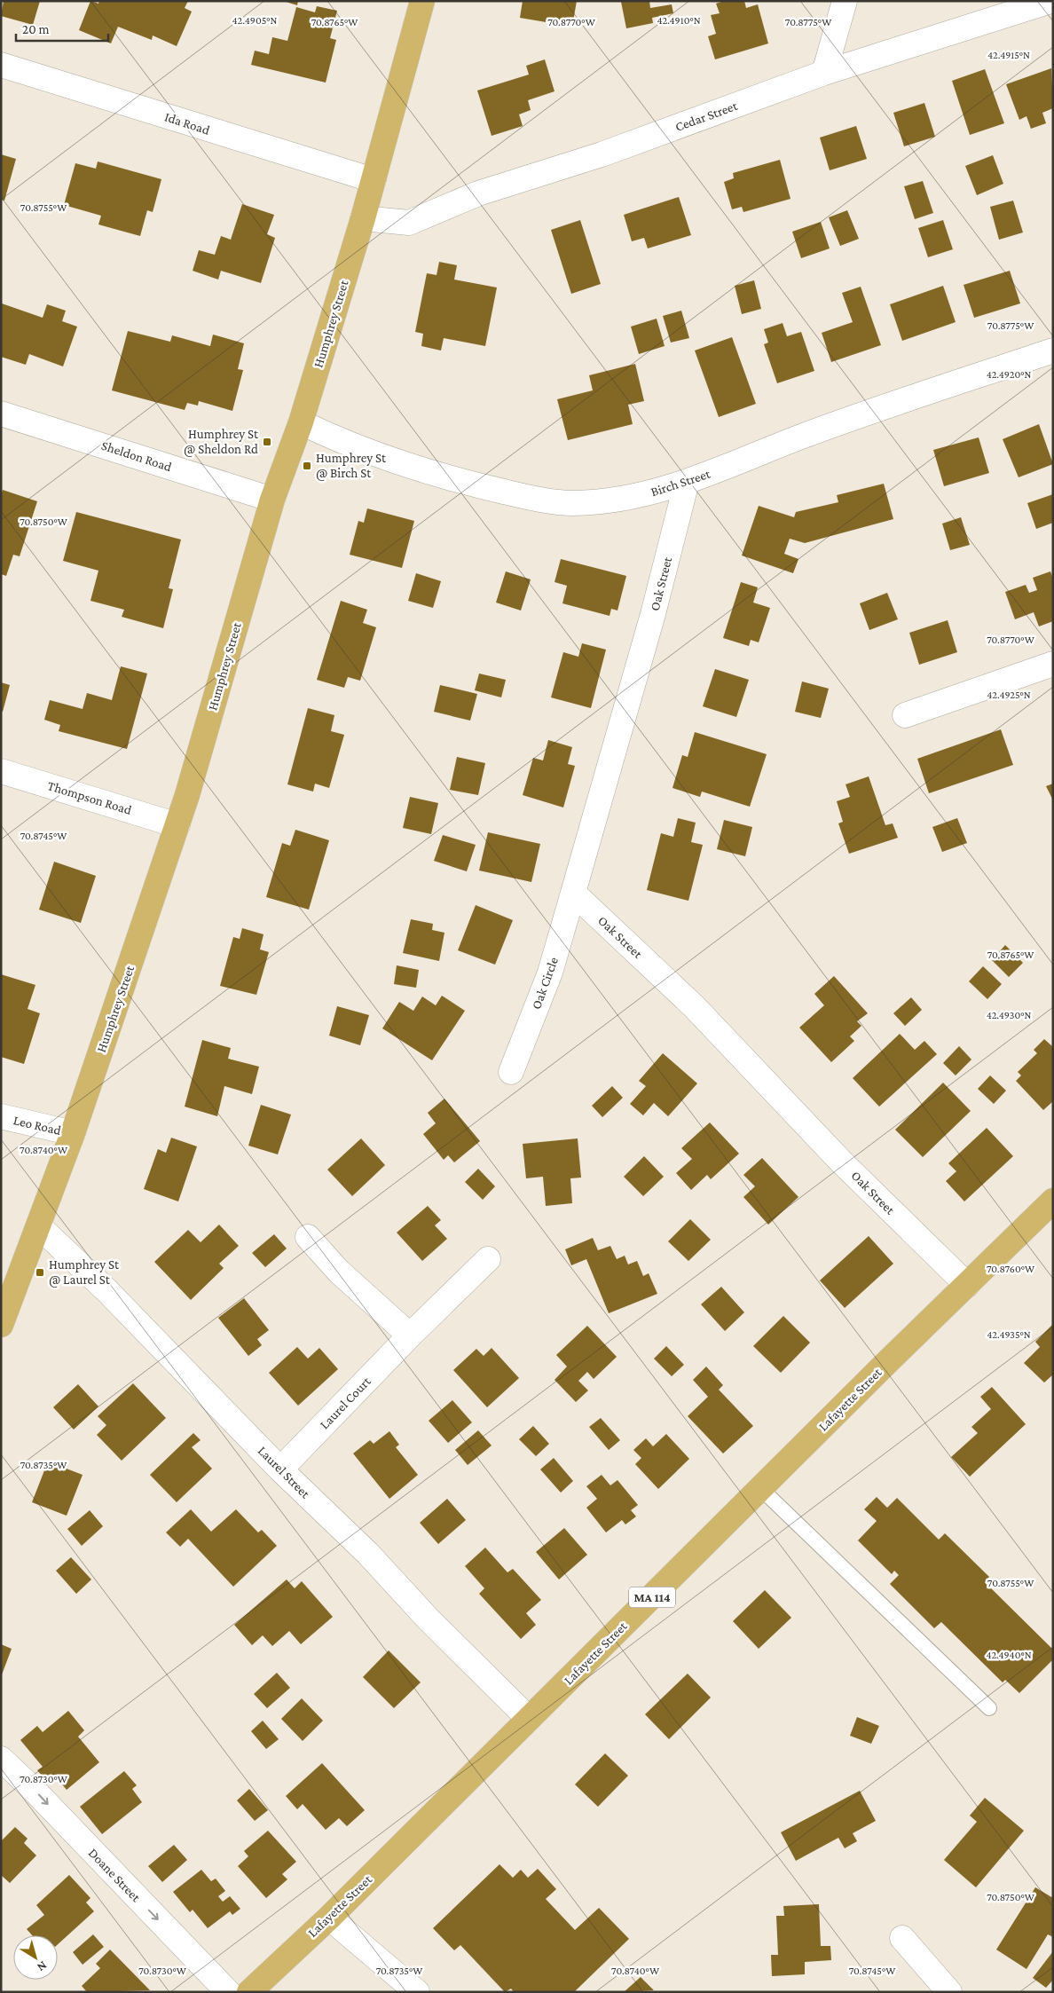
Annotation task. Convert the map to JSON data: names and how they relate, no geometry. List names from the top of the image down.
{
  "streets": {
    "main road": ["Humphrey Street", "Lafayette Street", "MA 114"],
    "street": [
      "Cedar Street",
      "Ida Road",
      "Sheldon Road",
      "Birch Street",
      "Oak Street",
      "Thompson Road",
      "Oak Circle",
      "Leo Road",
      "Laurel Court",
      "Laurel Street",
      "Doane Street"
    ]
  },
  "crossings": [
    ["Cedar Street", "Humphrey Street"],
    ["Ida Road", "Humphrey Street"],
    ["Humphrey Street", "Sheldon Road"],
    ["Humphrey Street", "Birch Street"],
    ["Humphrey Street", "Thompson Road"],
    ["Humphrey Street", "Leo Road"],
    ["Humphrey Street", "Laurel Street"],
    ["Birch Street", "Oak Street"],
    ["Oak Street", "Oak Circle"],
    ["Oak Street", "Lafayette Street"],
    ["Lafayette Street", "Laurel Street"],
    ["Laurel Court", "Laurel Street"]
  ],
  "one_way": ["Doane Street"],
  "places": {
    "transit": ["Humphrey St @ Sheldon Rd", "Humphrey St @ Birch St", "Humphrey St @ Laurel St"]
  },
  "scale_bar": "20 m",
  "north": "bottom right",
  "coordinates": [
    "42.4910°N",
    "42.4905°N",
    "70.8765°W",
    "70.8770°W",
    "70.8775°W",
    "42.4915°N",
    "70.8755°W",
    "42.4920°N",
    "70.8750°W",
    "42.4925°N",
    "70.8745°W",
    "42.4930°N",
    "70.8740°W",
    "70.8760°W",
    "42.4935°N",
    "70.8735°W",
    "42.4940°N",
    "70.8730°W"
  ]
}
